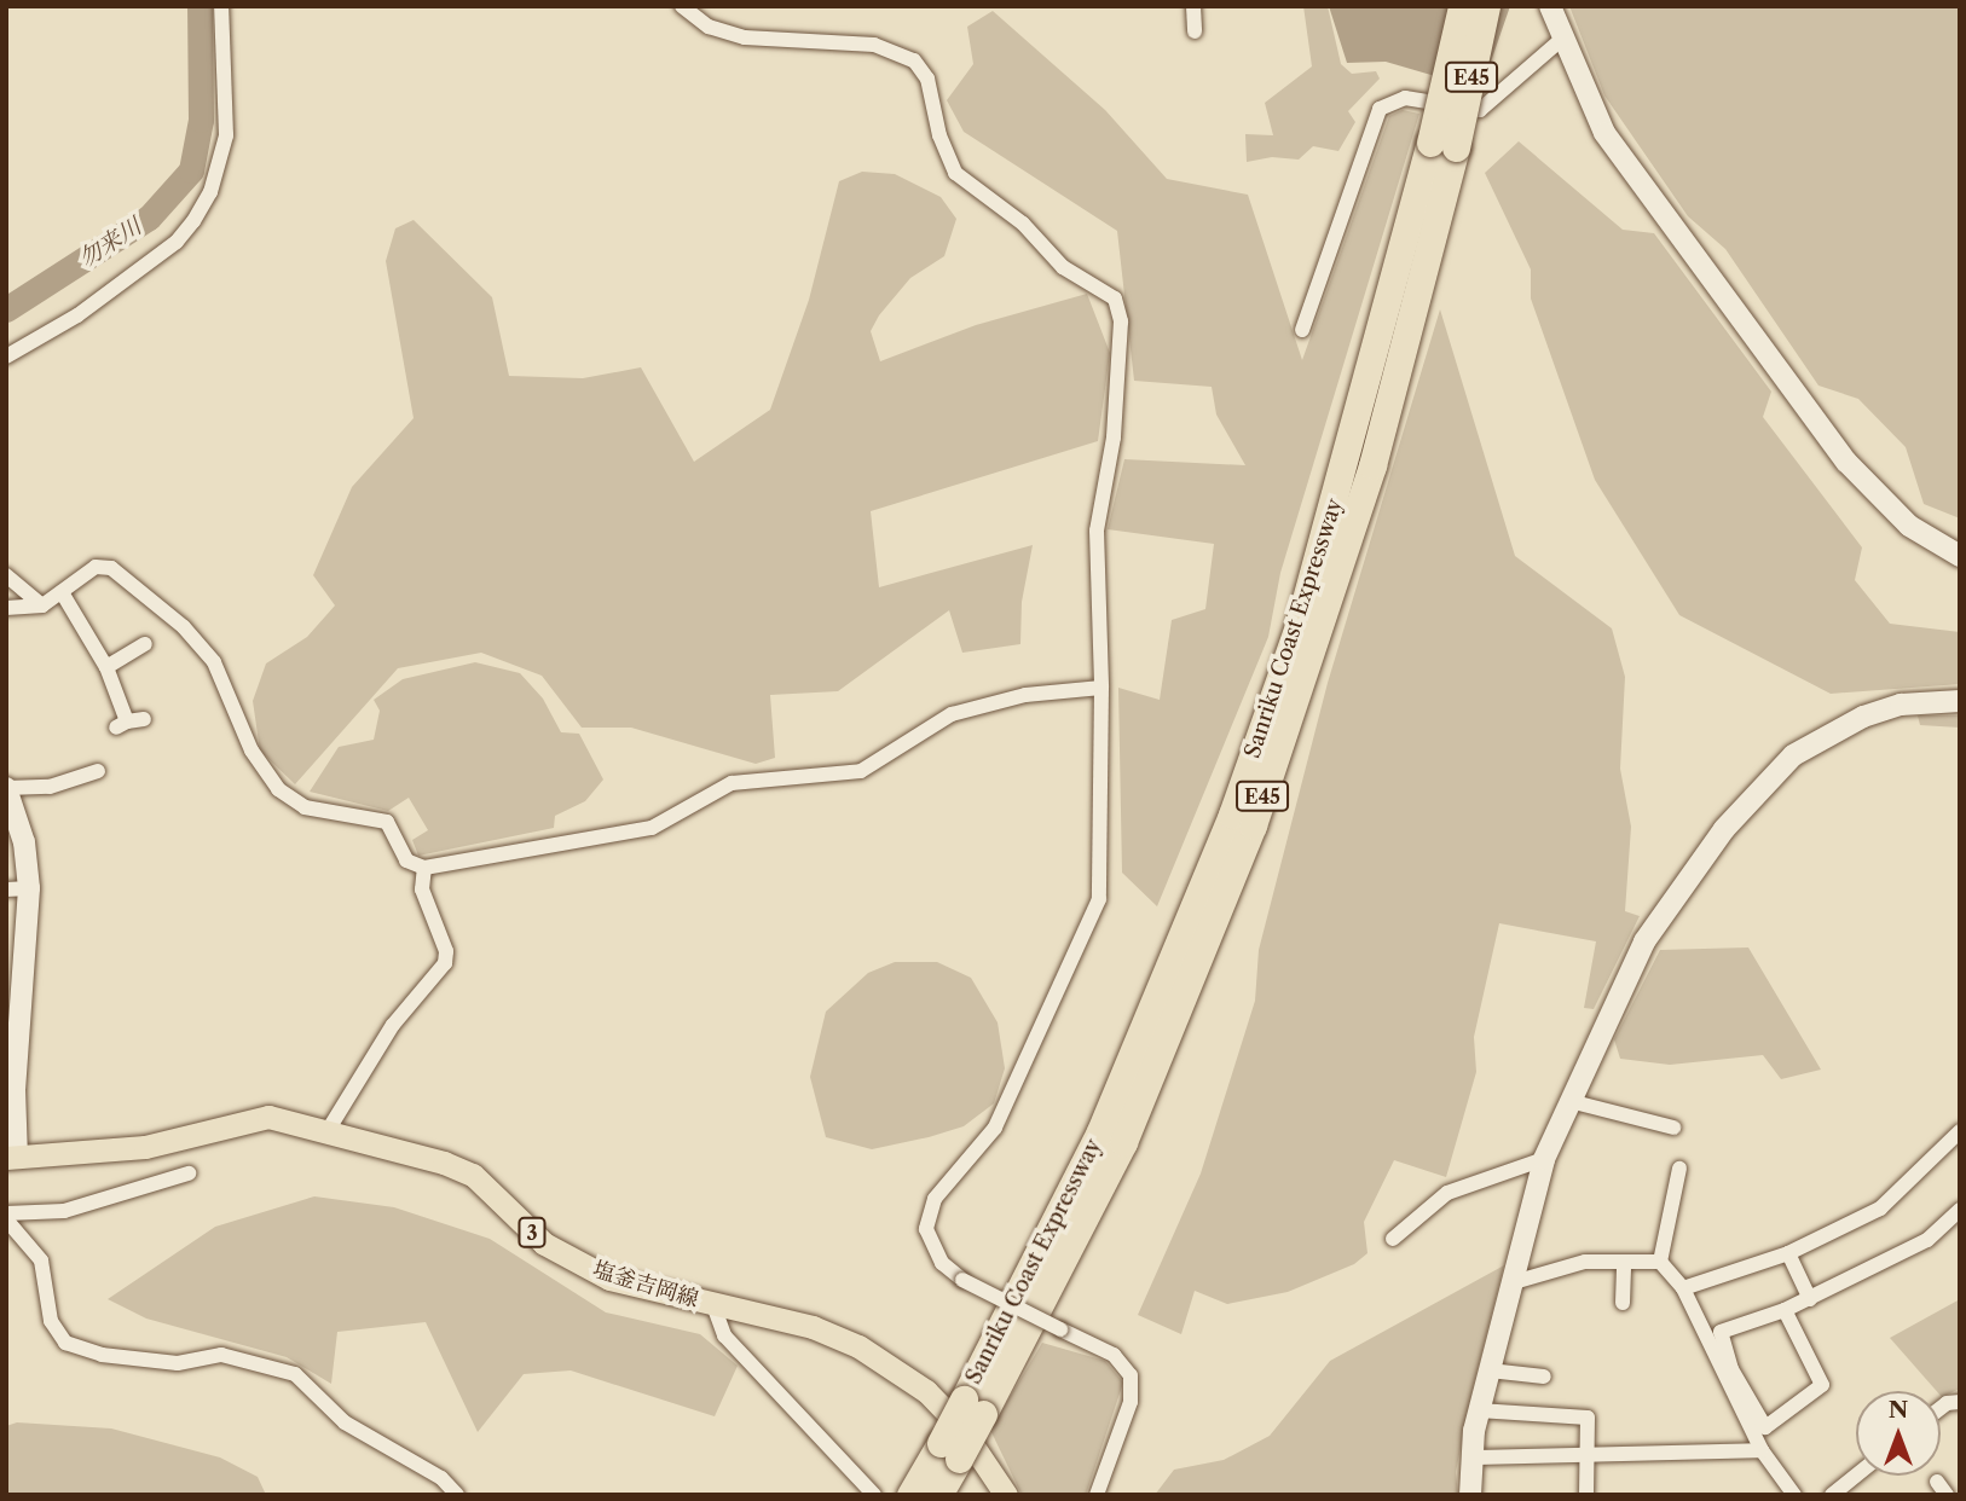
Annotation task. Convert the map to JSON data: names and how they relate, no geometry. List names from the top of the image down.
{
  "streets": {
    "highway": ["E45", "Sanriku Coast Expressway"],
    "main road": ["3", "塩釜吉岡線"]
  },
  "water": ["勿来川"],
  "north": "top"
}
